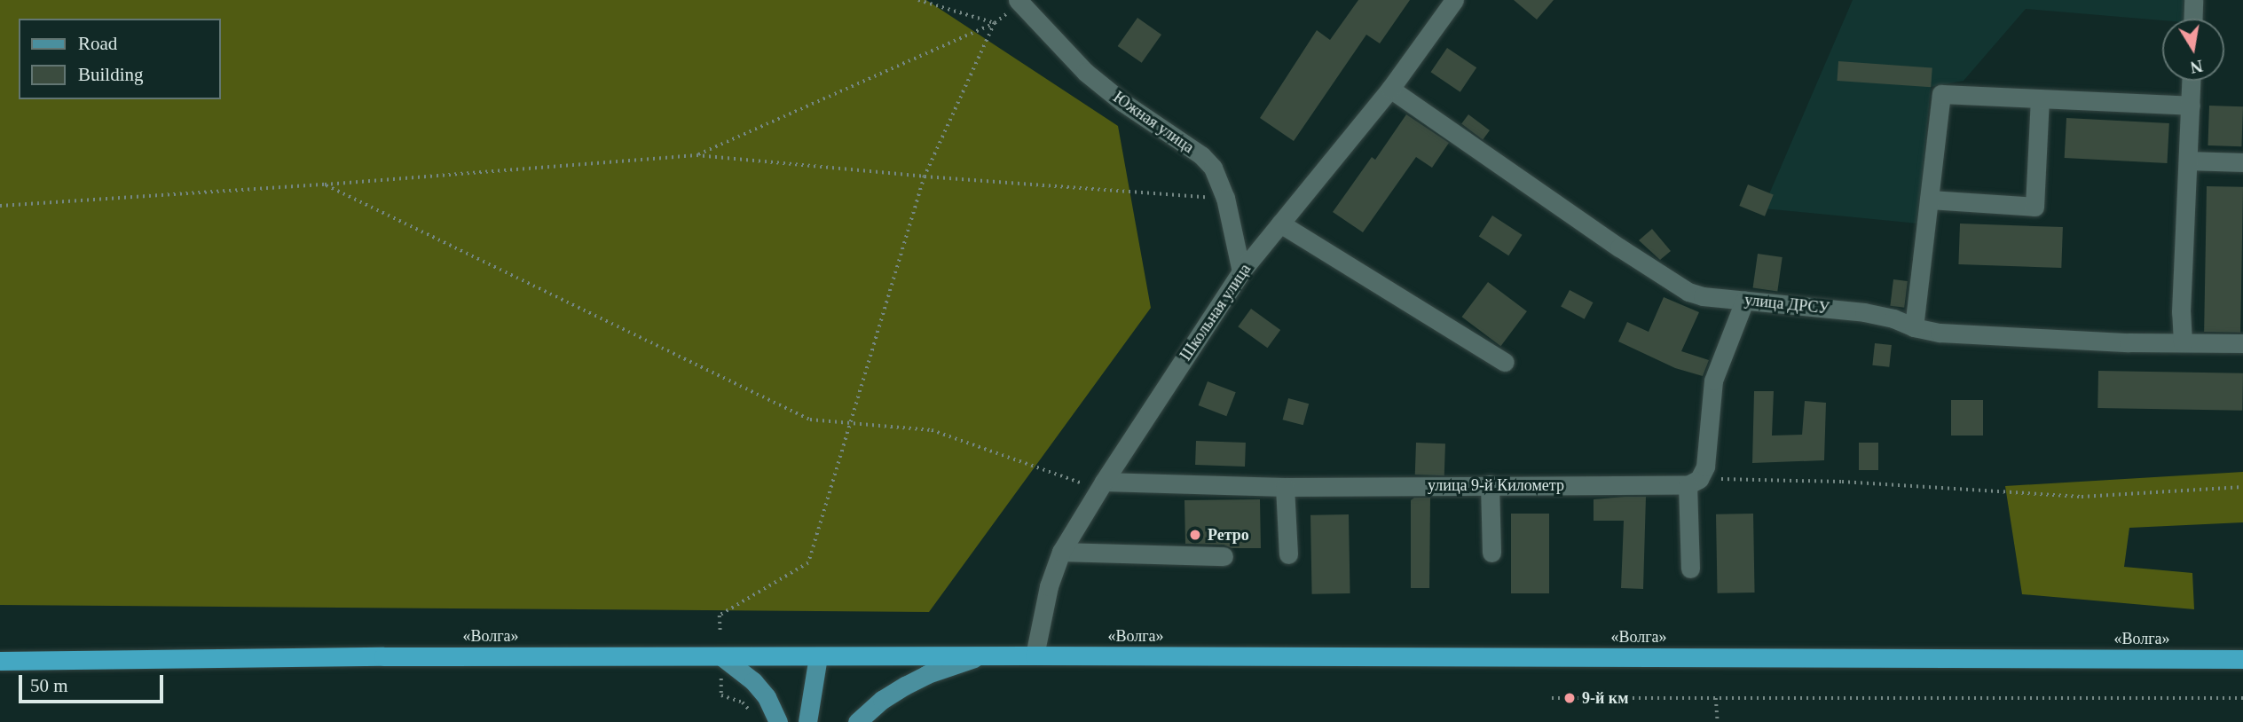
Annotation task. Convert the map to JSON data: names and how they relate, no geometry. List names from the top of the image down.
{
  "streets": {
    "highway": ["«Волга»"],
    "street": [
      "Южная улица",
      "улица ДРСУ",
      "Школьная улица",
      "улица 9-й Километр"
    ]
  },
  "crossings": [
    ["Южная улица", "Школьная улица"],
    ["улица ДРСУ", "Школьная улица"],
    ["Школьная улица", "улица 9-й Километр"],
    ["Школьная улица", "«Волга»"]
  ],
  "places": ["Ретро", "9-й км"],
  "legend": ["Road", "Building"],
  "scale_bar": "50 m",
  "north": "bottom"
}
